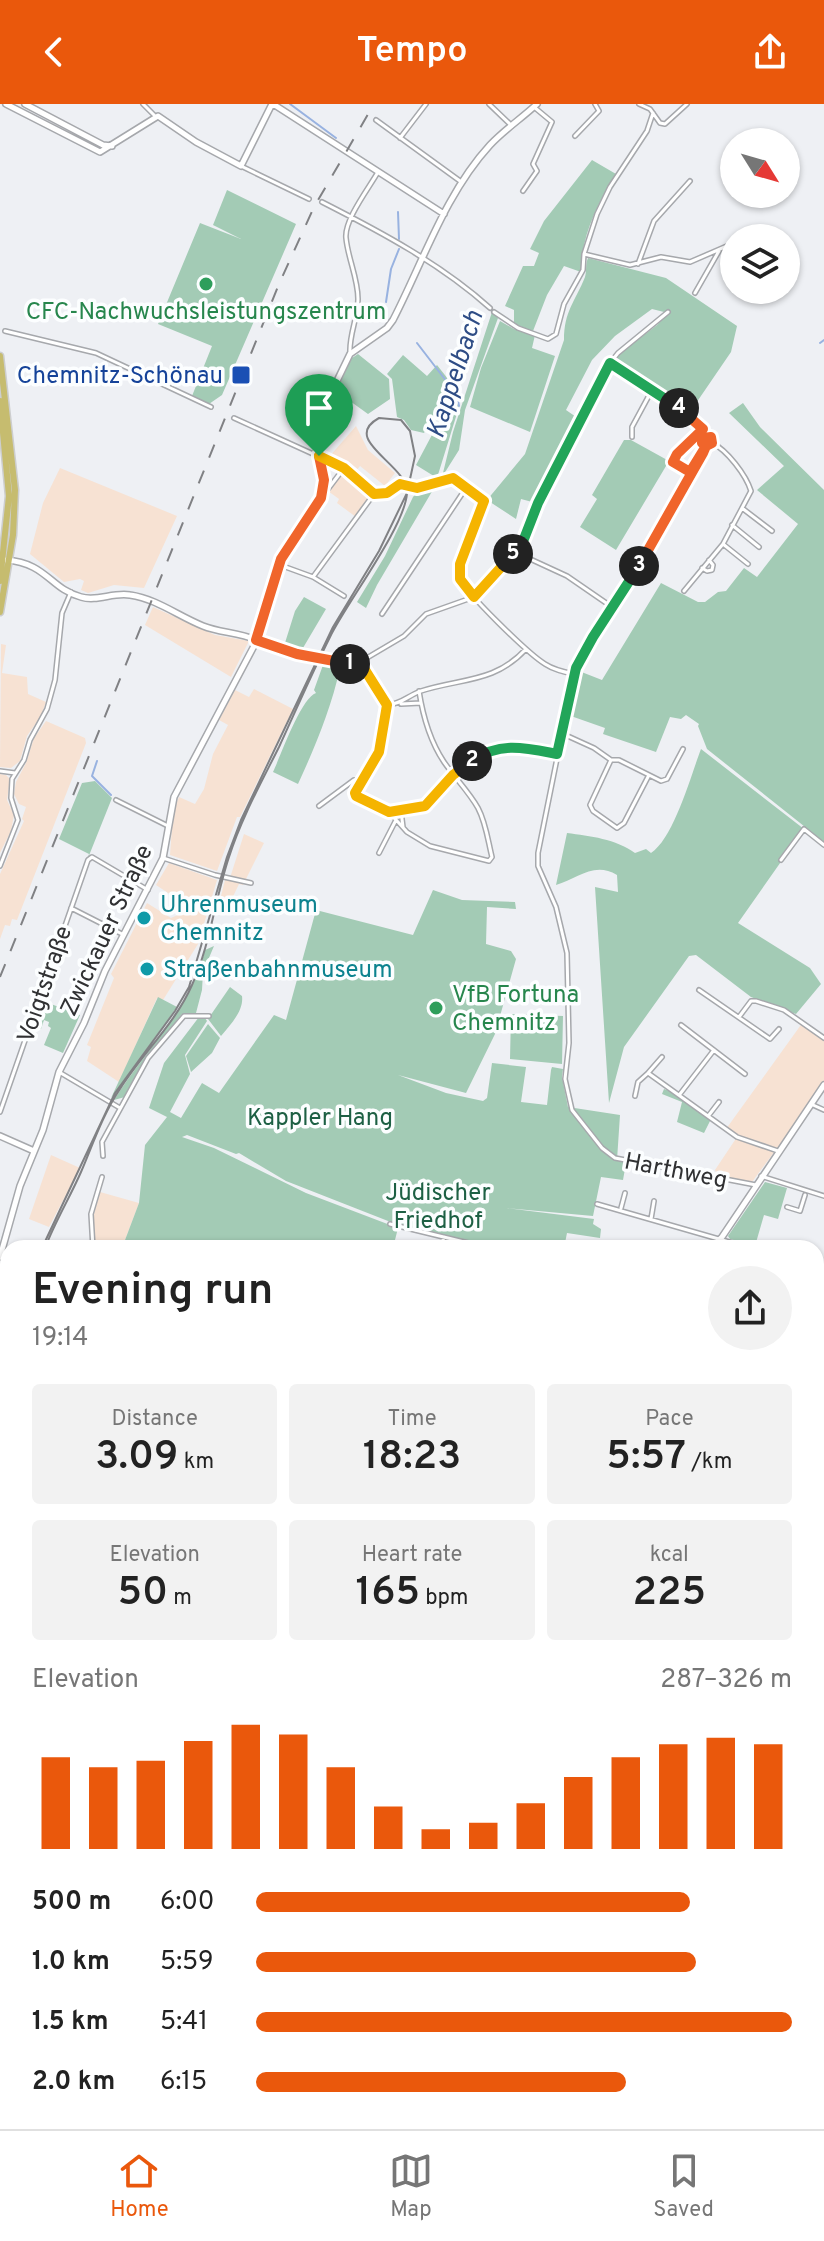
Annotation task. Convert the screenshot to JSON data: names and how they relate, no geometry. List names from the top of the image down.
{
  "streets": {
    "main road": ["Zwickauer Straße"],
    "street": ["Voigtstraße", "Harthweg"]
  },
  "crossings": [
    ["Zwickauer Straße", "Voigtstraße"]
  ],
  "water": ["Kappelbach"],
  "parks": ["Kappler Hang", "Jüdischer Friedhof"],
  "places": {
    "other": [
      "CFC-Nachwuchsleistungszentrum",
      "Uhrenmuseum Chemnitz",
      "Straßenbahnmuseum",
      "VfB Fortuna Chemnitz"
    ],
    "transit": ["Chemnitz-Schönau"]
  },
  "north": "bottom right",
  "page": {
    "header": "Tempo",
    "pins": [
      "4",
      "5",
      "3",
      "1",
      "2"
    ],
    "heading": ["Evening run", "19:14"],
    "stats": [
      ["Distance", "3.09 km"],
      ["Time", "18:23"],
      ["Pace", "5:57 /km"],
      ["Elevation", "50 m"],
      ["Heart rate", "165 bpm"],
      ["kcal", "225"]
    ],
    "chart": ["Elevation", "287–326 m"],
    "list": [
      {
        "name": "500 m",
        "note": "6:00"
      },
      {
        "name": "1.0 km",
        "note": "5:59"
      },
      {
        "name": "1.5 km",
        "note": "5:41"
      },
      {
        "name": "2.0 km",
        "note": "6:15"
      }
    ],
    "tabs": ["Home", "Map", "Saved"]
  }
}
